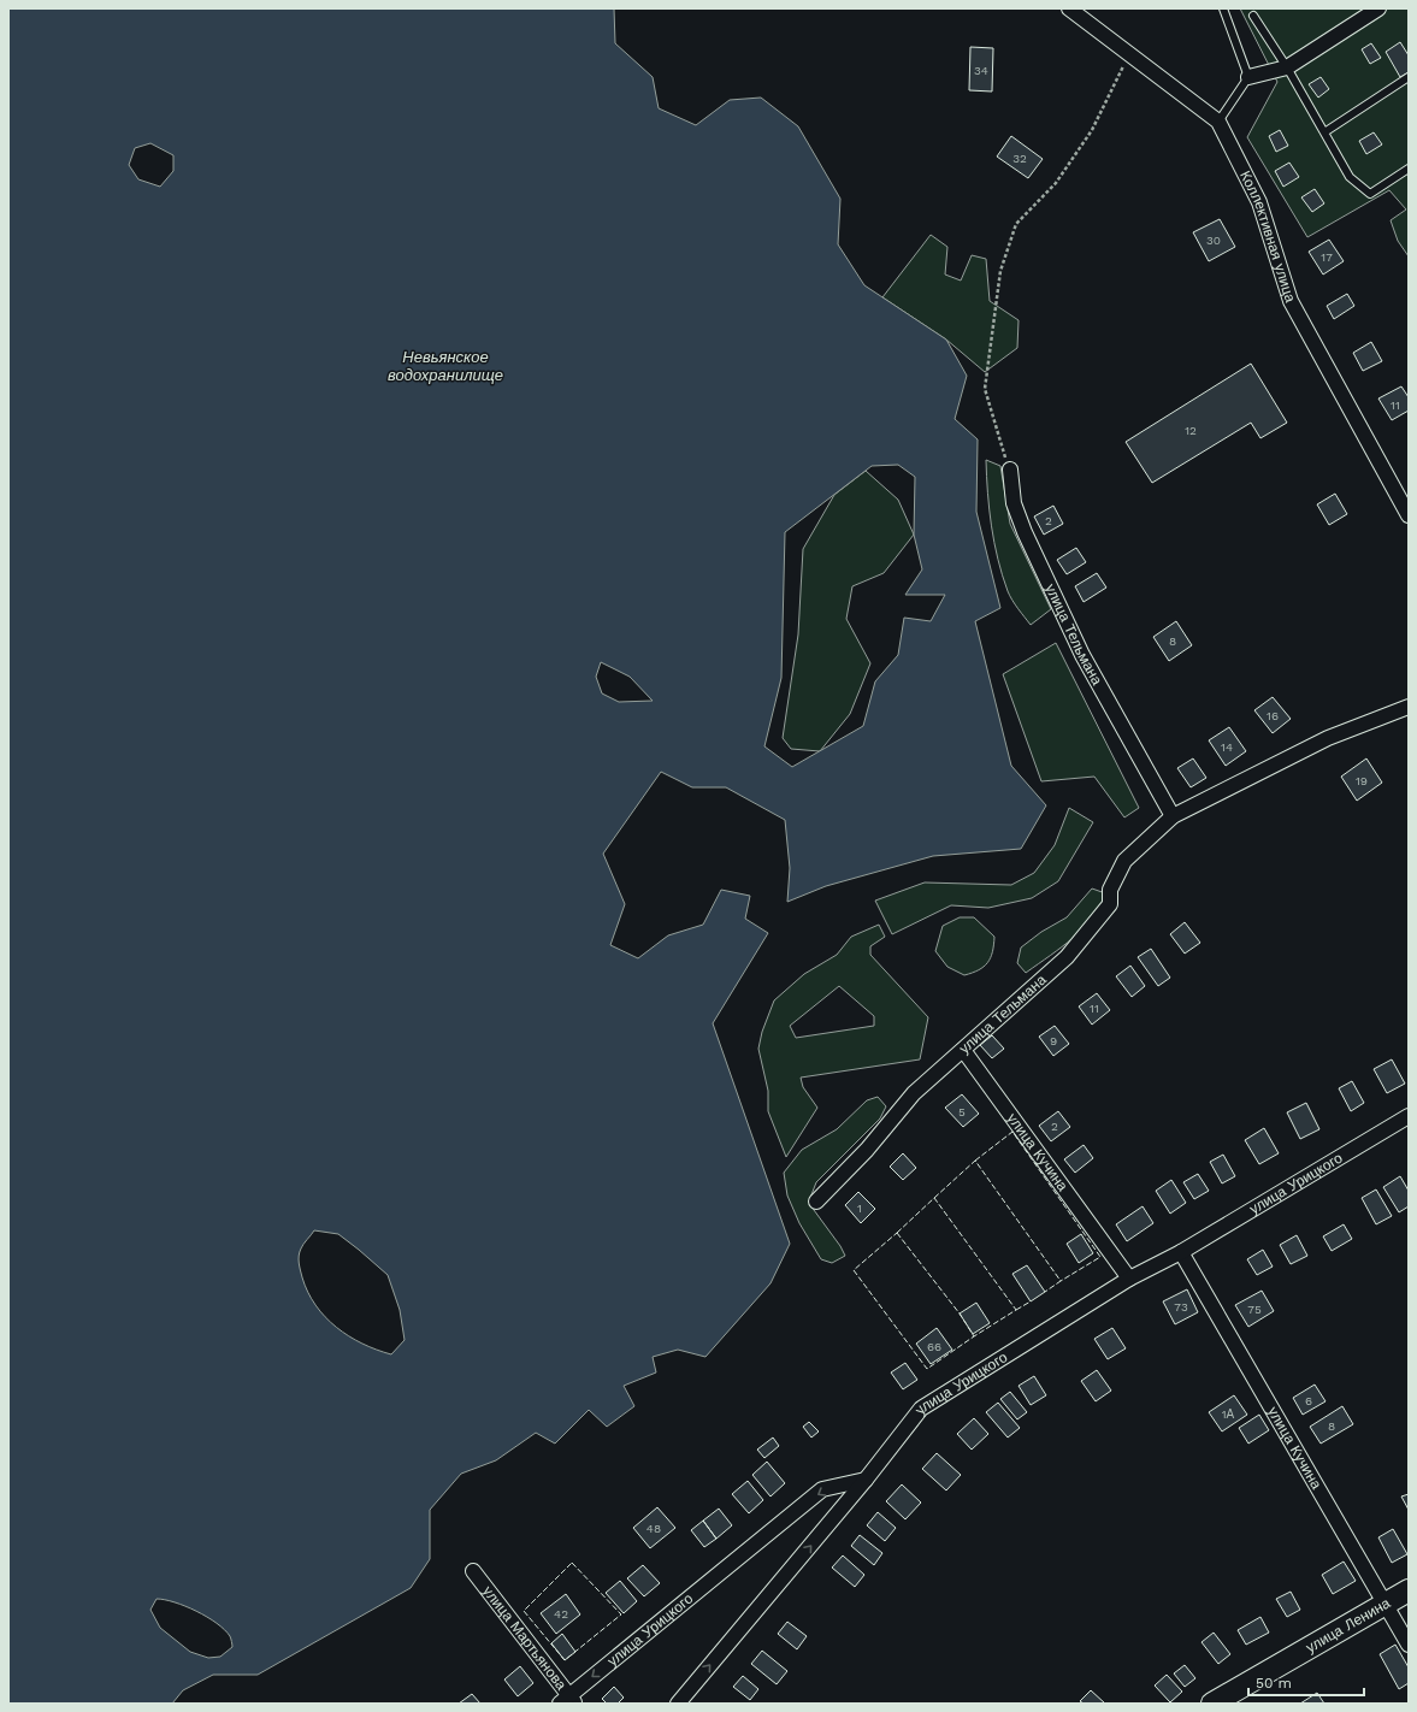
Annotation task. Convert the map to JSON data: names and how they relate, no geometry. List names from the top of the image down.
{
  "streets": {
    "main road": ["улица Ленина"],
    "street": [
      "Коллективная улица",
      "улица Тельмана",
      "улица Кучина",
      "улица Урицкого",
      "улица Мартьянова"
    ]
  },
  "crossings": [
    ["улица Тельмана", "улица Кучина"],
    ["улица Кучина", "улица Урицкого"],
    ["улица Кучина", "улица Ленина"],
    ["улица Урицкого", "улица Мартьянова"]
  ],
  "water": ["Невьянское водохранилище"],
  "house_numbers": [
    "34",
    "32",
    "30",
    "17",
    "11",
    "12",
    "2",
    "8",
    "16",
    "14",
    "19",
    "11",
    "9",
    "5",
    "2",
    "1",
    "73",
    "75",
    "66",
    "6",
    "1А",
    "8",
    "48",
    "42"
  ],
  "scale_bar": "50 m"
}
